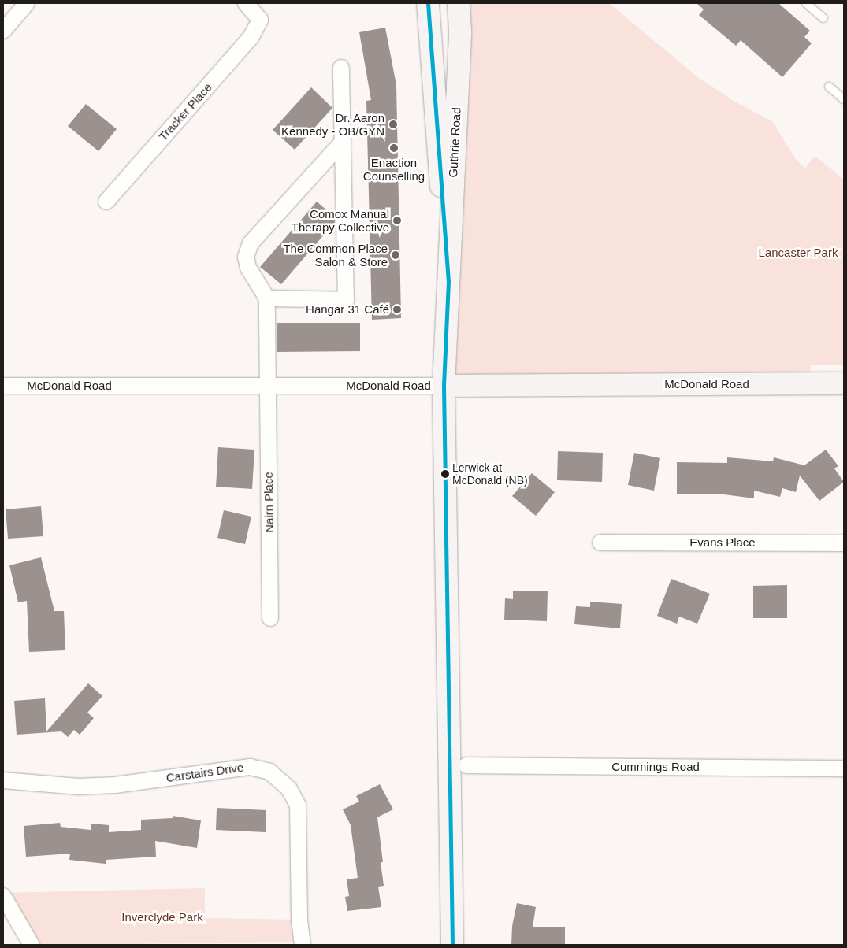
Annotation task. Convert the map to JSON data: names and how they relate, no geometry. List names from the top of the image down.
{
  "streets": {
    "main road": ["Guthrie Road", "McDonald Road"],
    "street": [
      "Tracker Place",
      "Nairn Place",
      "Evans Place",
      "Cummings Road",
      "Carstairs Drive"
    ]
  },
  "crossings": [
    ["Guthrie Road", "McDonald Road"],
    ["McDonald Road", "Nairn Place"]
  ],
  "parks": ["Lancaster Park", "Inverclyde Park"],
  "places": [
    "Dr. Aaron Kennedy - OB/GYN",
    "Enaction Counselling",
    "Comox Manual Therapy Collective",
    "The Common Place Salon & Store",
    "Hangar 31 Café",
    "Lerwick at McDonald (NB)"
  ]
}
